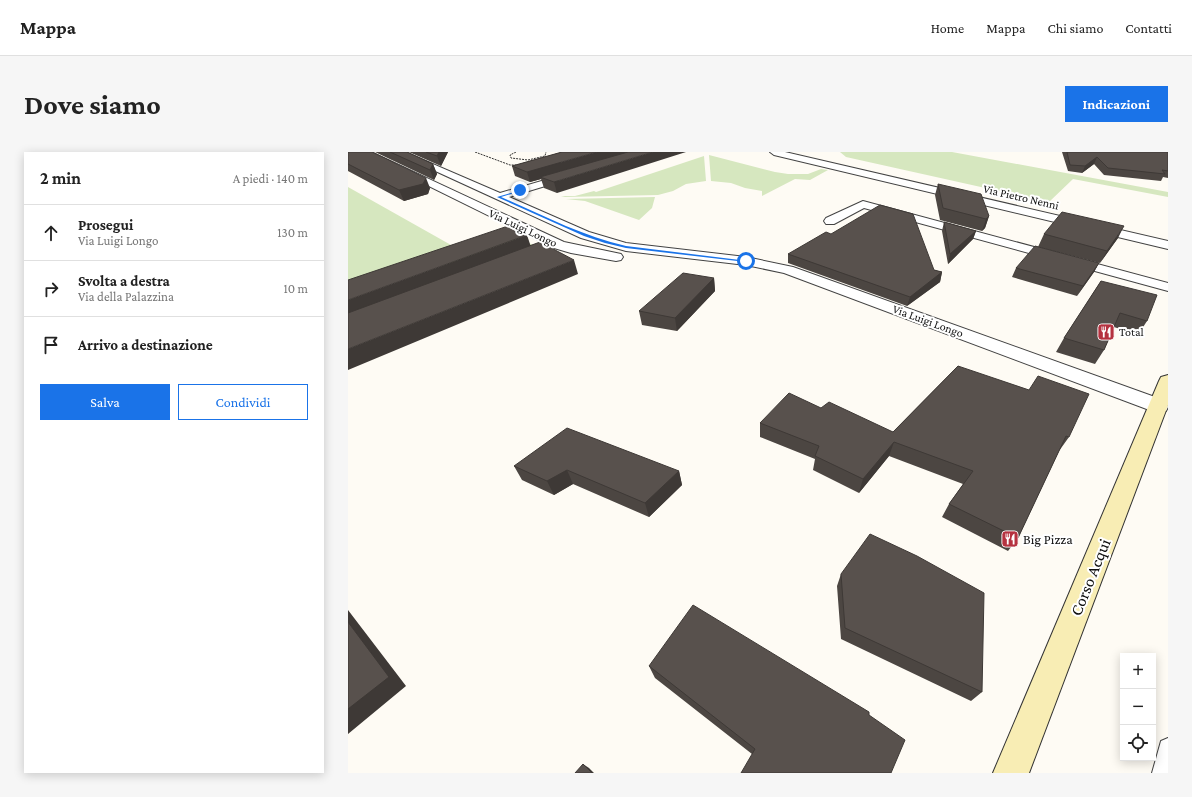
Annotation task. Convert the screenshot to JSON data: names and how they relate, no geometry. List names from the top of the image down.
{
  "streets": {
    "street": ["Via Pietro Nenni", "Via Luigi Longo", "Corso Acqui"]
  },
  "crossings": [
    ["Via Luigi Longo", "Corso Acqui"]
  ],
  "places": {
    "restaurant": ["Total", "Big Pizza"]
  },
  "page": {
    "header": "Mappa",
    "nav": [
      "Home",
      "Mappa",
      "Chi siamo",
      "Contatti"
    ],
    "buttons": [
      "Indicazioni",
      ["Salva", "Condividi"]
    ],
    "title": "Dove siamo",
    "heading": ["2 min", "A piedi · 140 m"],
    "list": [
      ["Prosegui", "Via Luigi Longo", "130 m"],
      ["Svolta a destra", "Via della Palazzina", "10 m"],
      "Arrivo a destinazione"
    ],
    "map_buttons": ["+", "−"]
  }
}
